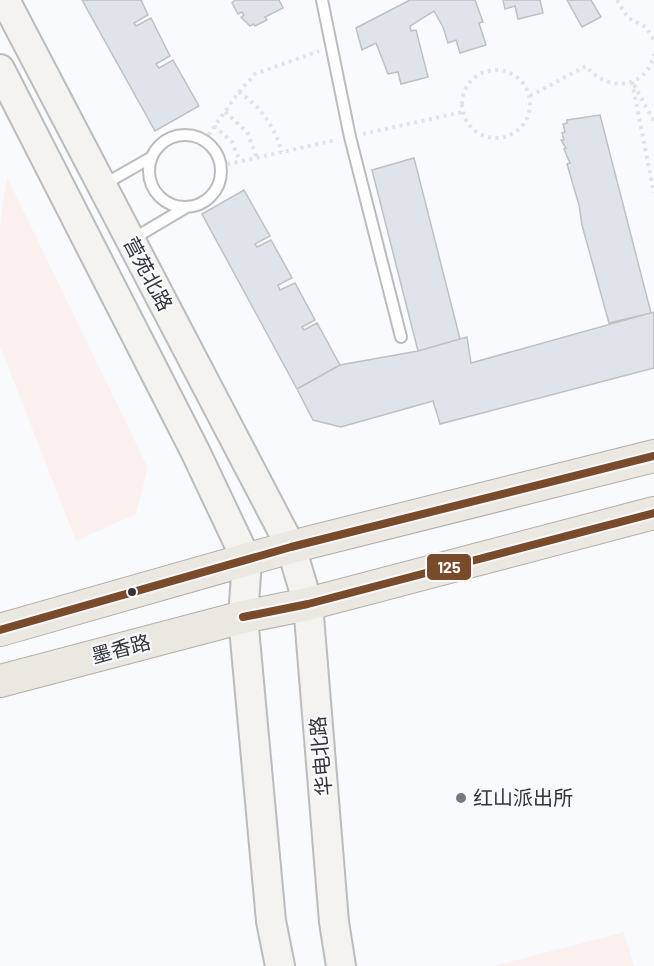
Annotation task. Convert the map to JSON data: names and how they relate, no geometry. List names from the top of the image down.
{
  "streets": {
    "main road": ["营苑北路", "墨香路", "华电北路"]
  },
  "crossings": [
    ["营苑北路", "华电北路"],
    ["墨香路", "华电北路"]
  ],
  "places": ["红山派出所"],
  "lines": ["transit line 125"]
}
